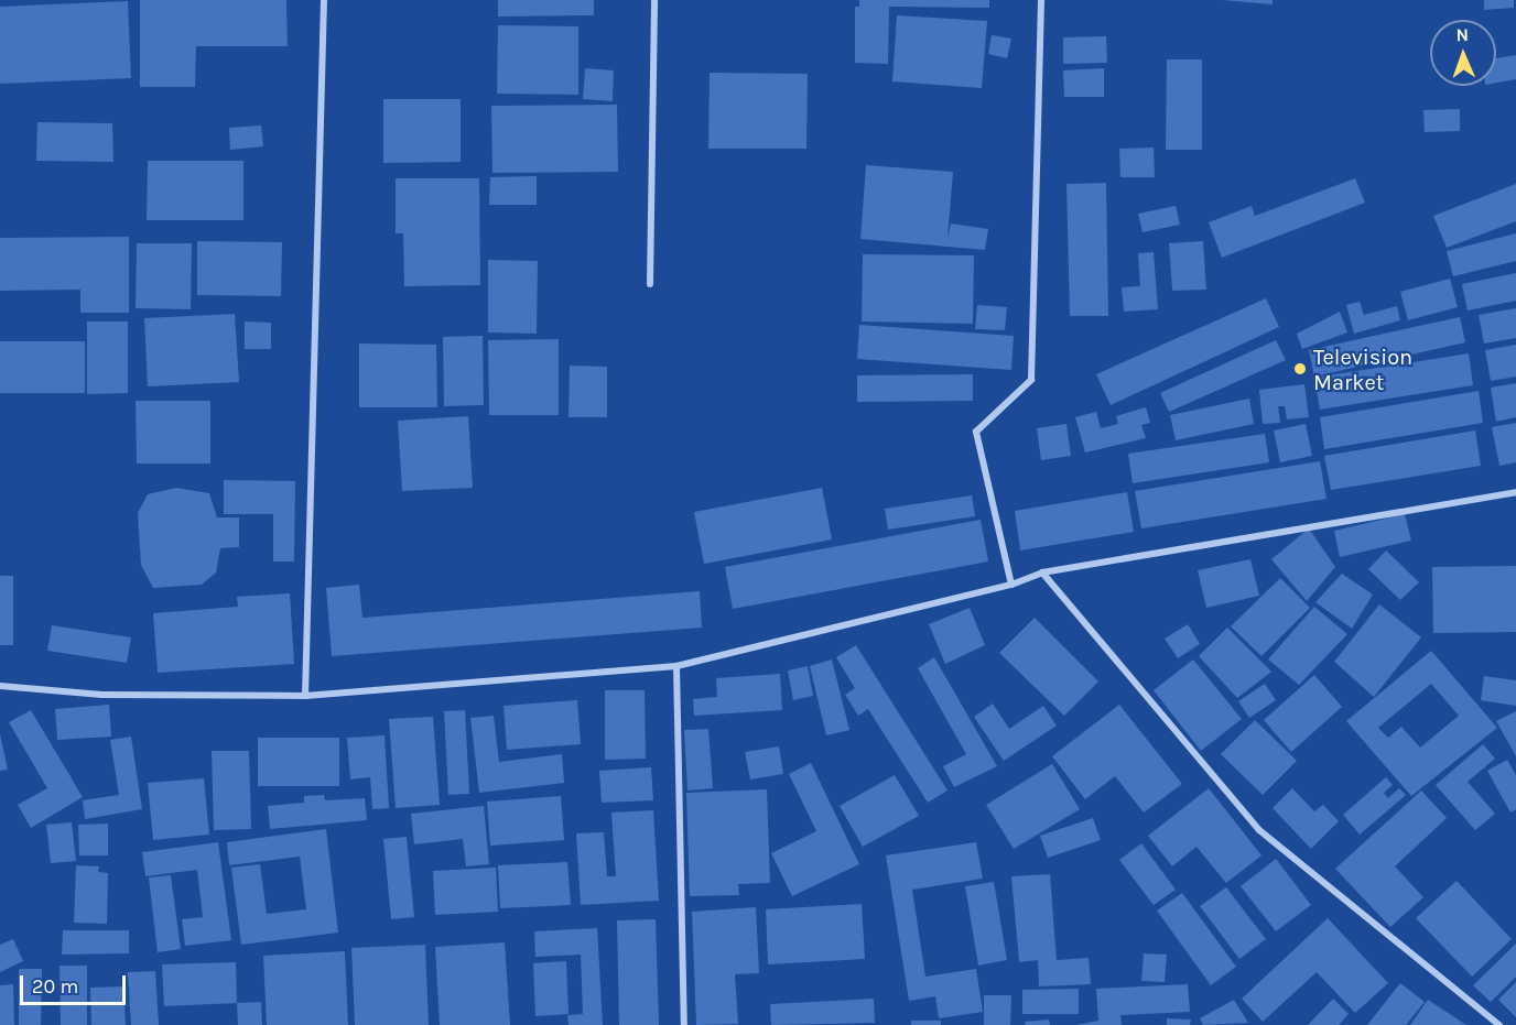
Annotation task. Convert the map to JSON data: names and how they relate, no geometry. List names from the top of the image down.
{
  "places": ["Television Market"],
  "scale_bar": "20 m",
  "north": "top"
}
